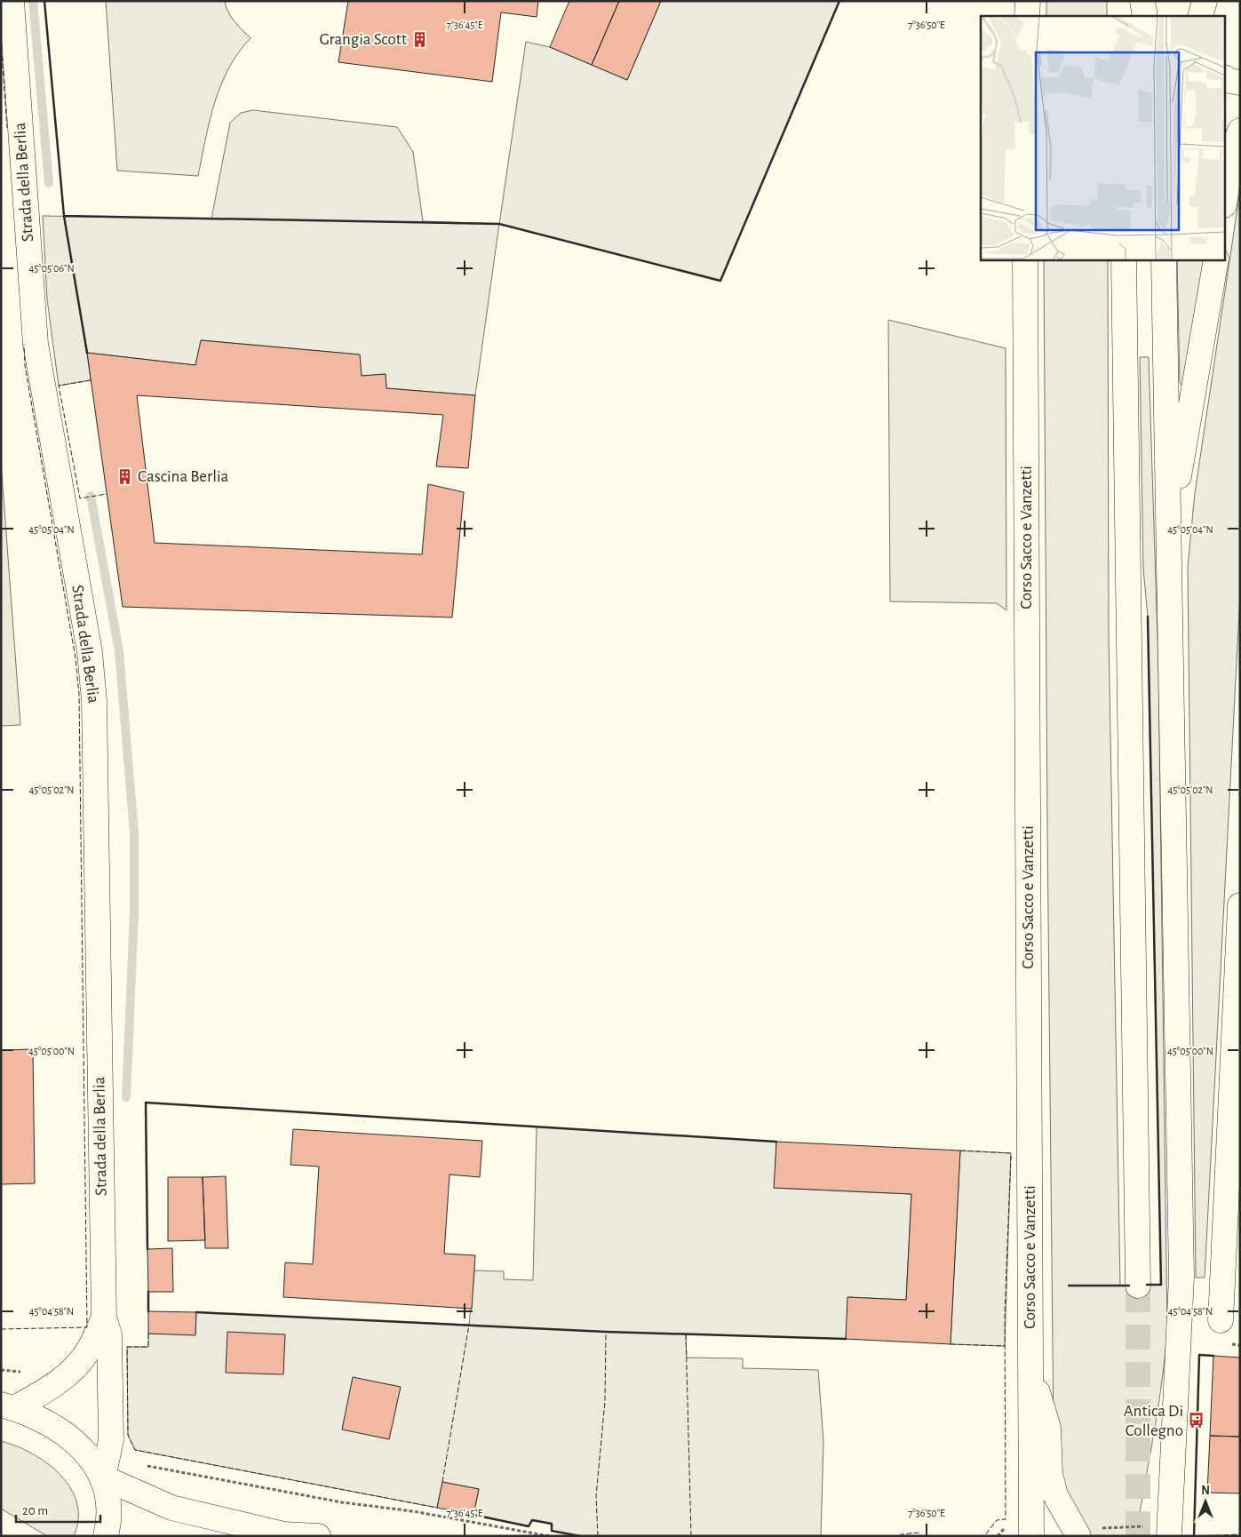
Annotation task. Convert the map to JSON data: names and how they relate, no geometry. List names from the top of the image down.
{
  "streets": {
    "main road": ["Strada della Berlia", "Corso Sacco e Vanzetti"]
  },
  "places": {
    "building": ["Grangia Scott", "Cascina Berlia"],
    "bus stop": ["Antica Di Collegno"]
  },
  "scale_bar": "20 m",
  "north": "top",
  "coordinates": [
    "7°36'45\"E",
    "7°36'50\"E",
    "45°05'06\"N",
    "45°05'04\"N",
    "45°05'02\"N",
    "45°05'00\"N",
    "45°04'58\"N"
  ]
}
